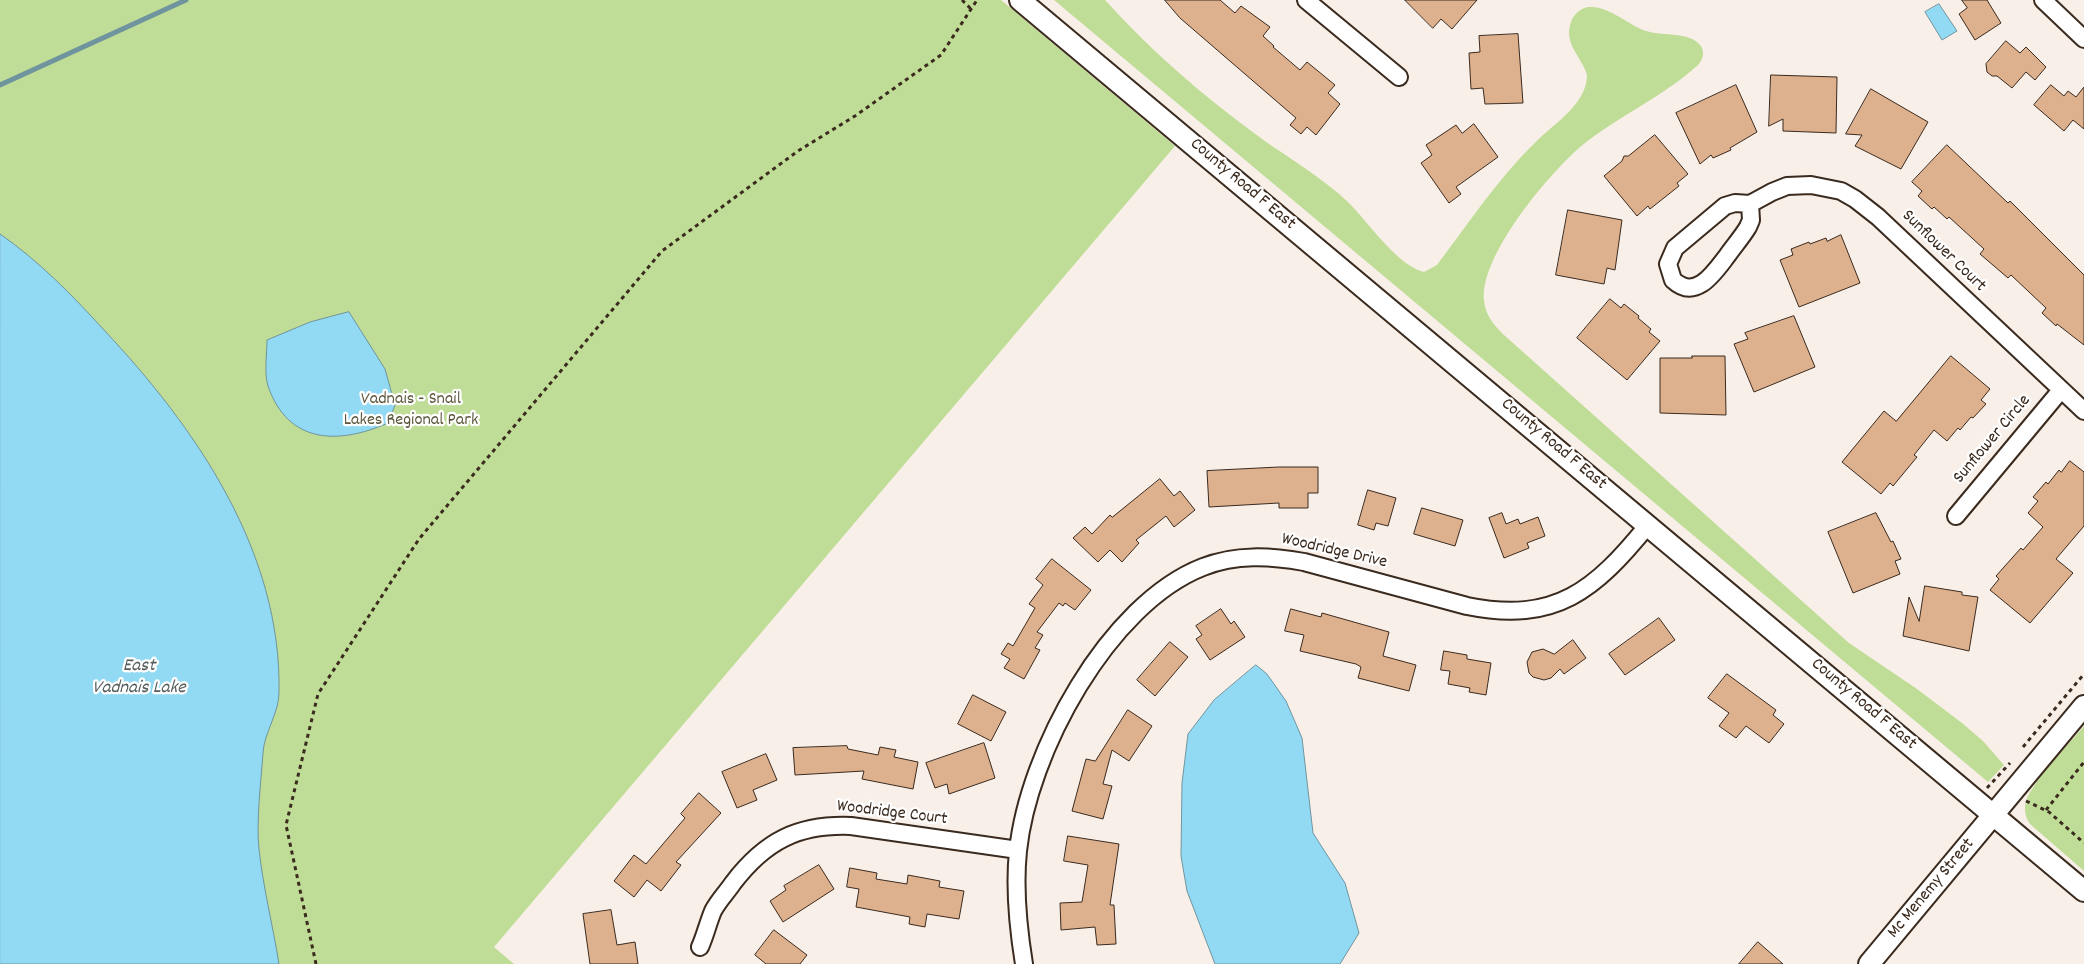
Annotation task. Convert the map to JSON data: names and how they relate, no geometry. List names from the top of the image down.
{
  "streets": {
    "street": [
      "County Road F East",
      "Sunflower Court",
      "Sunflower Circle",
      "Woodridge Drive",
      "Woodridge Court",
      "Mc Menemy Street"
    ]
  },
  "crossings": [
    ["County Road F East", "Woodridge Drive"],
    ["County Road F East", "Mc Menemy Street"],
    ["Sunflower Court", "Sunflower Circle"],
    ["Woodridge Drive", "Woodridge Court"]
  ],
  "water": ["East Vadnais Lake"],
  "parks": ["Vadnais - Snail Lakes Regional Park"]
}
